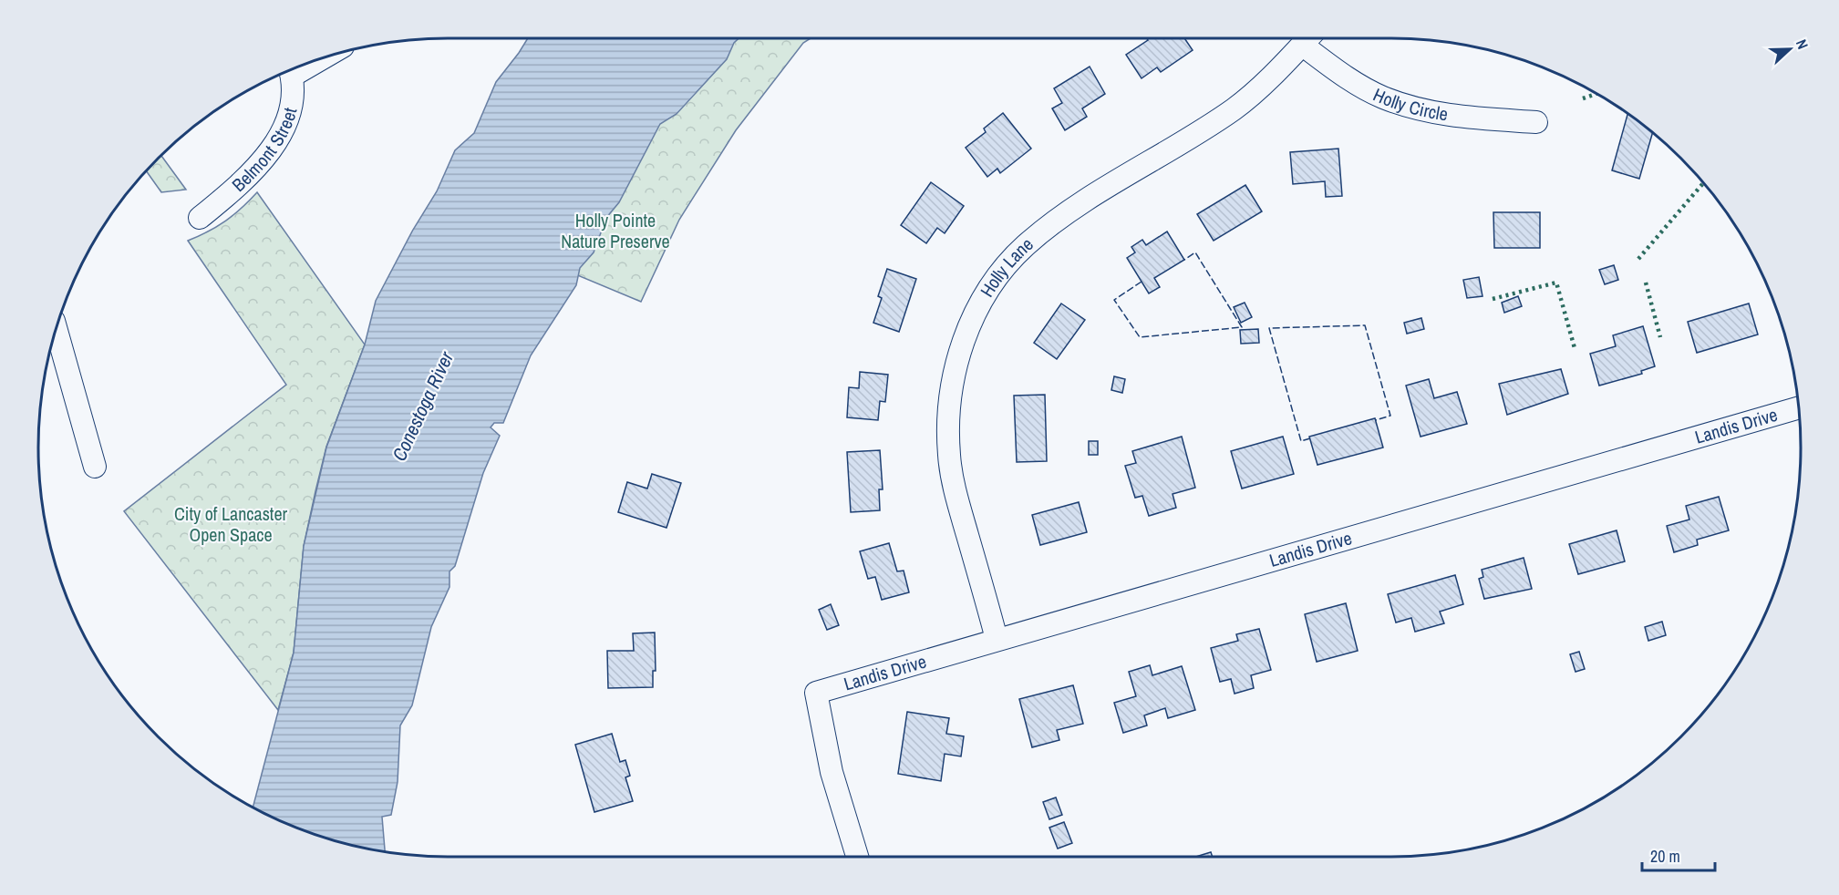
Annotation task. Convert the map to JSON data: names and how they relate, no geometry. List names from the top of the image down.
{
  "streets": {
    "street": [
      "Holly Circle",
      "Belmont Street",
      "Holly Lane",
      "Landis Drive"
    ]
  },
  "crossings": [
    ["Holly Circle", "Holly Lane"],
    ["Holly Lane", "Landis Drive"]
  ],
  "water": ["Conestoga River"],
  "parks": ["Holly Pointe Nature Preserve", "City of Lancaster Open Space"],
  "scale_bar": "20 m",
  "north": "right"
}
